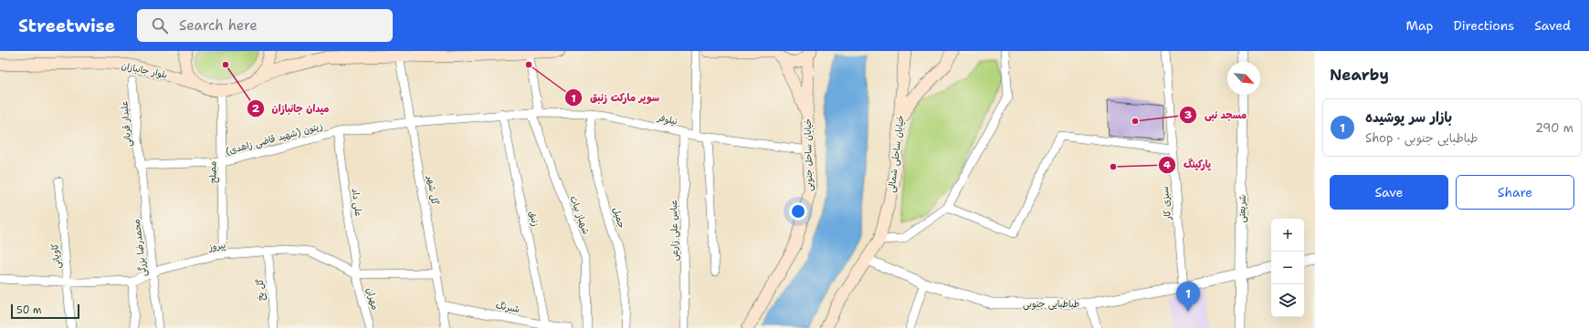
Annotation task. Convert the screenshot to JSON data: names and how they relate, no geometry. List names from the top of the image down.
{
  "streets": {
    "main road": ["بلوار جانبازان", "خیابان ساحلی شمالی", "خیابان ساحل جنوبی"],
    "street": [
      "نیلوفر",
      "علیدار قربانی",
      "زیتون (شهید قاضی زاهدی)",
      "مصلح",
      "گل شهر",
      "علی داد",
      "سبزی کار",
      "شریعتی",
      "شهباز بیات",
      "جمیل",
      "زنبق",
      "عباس علی زارعی",
      "پیروز",
      "محمدرضا بزرگی",
      "کاویانی",
      "گل یخ",
      "مهران",
      "طباطبایی جنوبی",
      "شبرنگ"
    ]
  },
  "crossings": [
    ["بلوار جانبازان", "مصلح"],
    ["نیلوفر", "زیتون (شهید قاضی زاهدی)"],
    ["نیلوفر", "خیابان ساحل جنوبی"],
    ["نیلوفر", "گل شهر"],
    ["نیلوفر", "شهباز بیات"],
    ["نیلوفر", "جمیل"],
    ["نیلوفر", "زنبق"],
    ["نیلوفر", "عباس علی زارعی"],
    ["علیدار قربانی", "زیتون (شهید قاضی زاهدی)"],
    ["علیدار قربانی", "محمدرضا بزرگی"],
    ["زیتون (شهید قاضی زاهدی)", "مصلح"],
    ["زیتون (شهید قاضی زاهدی)", "گل شهر"],
    ["زیتون (شهید قاضی زاهدی)", "علی داد"],
    ["زیتون (شهید قاضی زاهدی)", "محمدرضا بزرگی"],
    ["خیابان ساحلی شمالی", "طباطبایی جنوبی"],
    ["مصلح", "پیروز"],
    ["گل شهر", "پیروز"],
    ["گل شهر", "شبرنگ"],
    ["علی داد", "پیروز"],
    ["علی داد", "مهران"],
    ["سبزی کار", "طباطبایی جنوبی"],
    ["شریعتی", "طباطبایی جنوبی"],
    ["زنبق", "شبرنگ"],
    ["پیروز", "محمدرضا بزرگی"],
    ["پیروز", "کاویانی"],
    ["پیروز", "گل یخ"],
    ["پیروز", "مهران"]
  ],
  "places": [
    "میدان جانبازان",
    "سوپر مارکت زنبق",
    "مسجد نبی",
    "پارکینگ"
  ],
  "scale_bar": "50 m",
  "north": "bottom right",
  "page": {
    "header": "Streetwise",
    "search": "Search here",
    "nav": ["Map", "Directions", "Saved"],
    "heading": "Nearby",
    "list": [
      {
        "mark": "1",
        "name": "بازار سر پوشیده",
        "note": "Shop · طباطبایی جنوبی",
        "value": "290 m"
      }
    ],
    "buttons": ["Save", "Share"],
    "map_buttons": ["+", "−"],
    "pins": "1",
    "scale": "50 m"
  }
}
